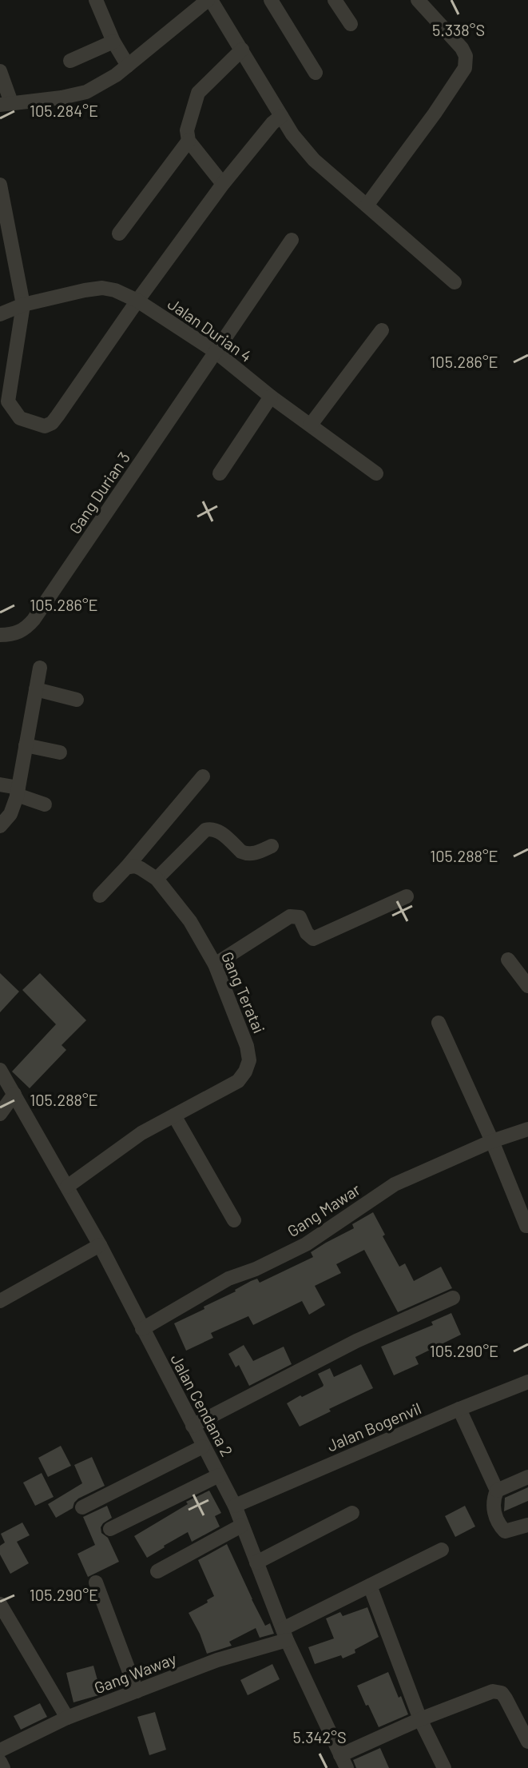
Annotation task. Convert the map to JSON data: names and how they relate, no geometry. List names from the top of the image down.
{
  "streets": {
    "street": [
      "Jalan Durian 4",
      "Gang Durian 3",
      "Gang Teratai",
      "Gang Mawar",
      "Jalan Cendana 2",
      "Jalan Bogenvil",
      "Gang Waway"
    ]
  },
  "crossings": [
    ["Jalan Durian 4", "Gang Durian 3"],
    ["Gang Teratai", "Jalan Cendana 2"],
    ["Gang Mawar", "Jalan Cendana 2"],
    ["Jalan Cendana 2", "Jalan Bogenvil"],
    ["Jalan Cendana 2", "Gang Waway"]
  ],
  "coordinates": [
    "5.338°S",
    "105.284°E",
    "105.286°E",
    "105.288°E",
    "105.290°E",
    "5.342°S"
  ]
}
